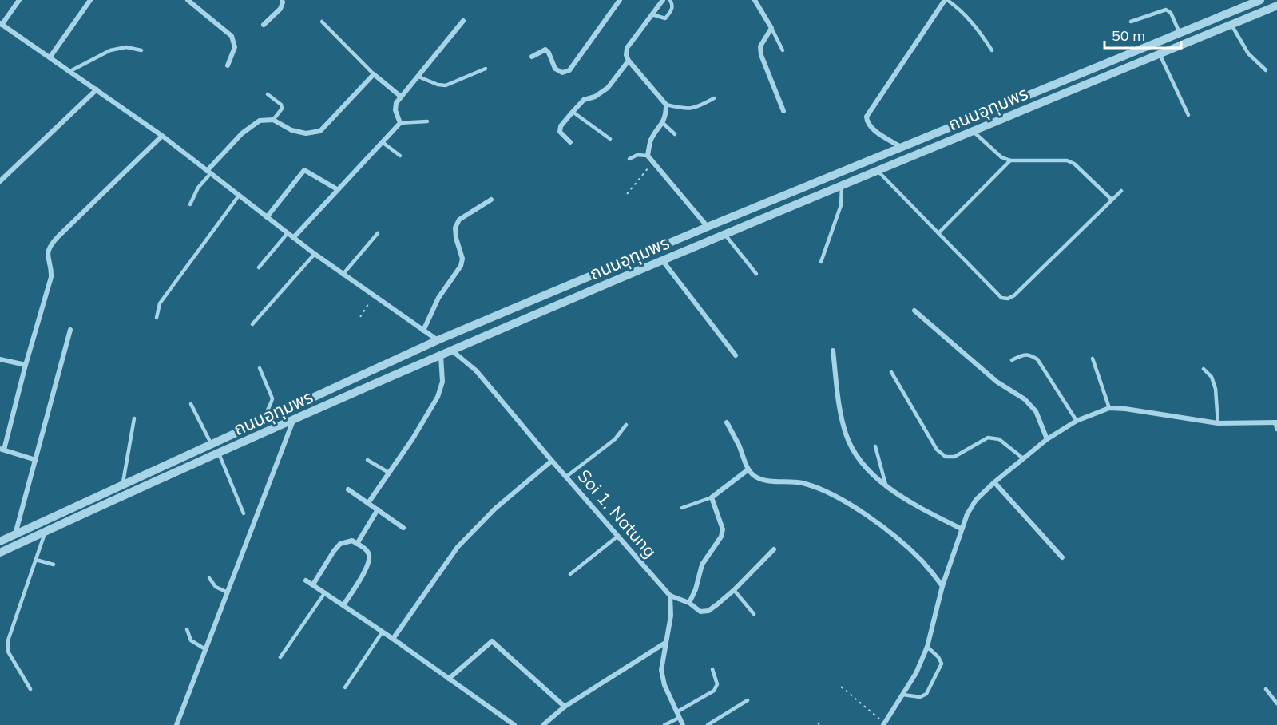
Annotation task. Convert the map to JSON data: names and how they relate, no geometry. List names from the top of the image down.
{
  "streets": {
    "street": ["ถนนอุทุมพร", "Soi 1, Natung"]
  },
  "crossings": [
    ["ถนนอุทุมพร", "Soi 1, Natung"]
  ],
  "scale_bar": "50 m"
}
